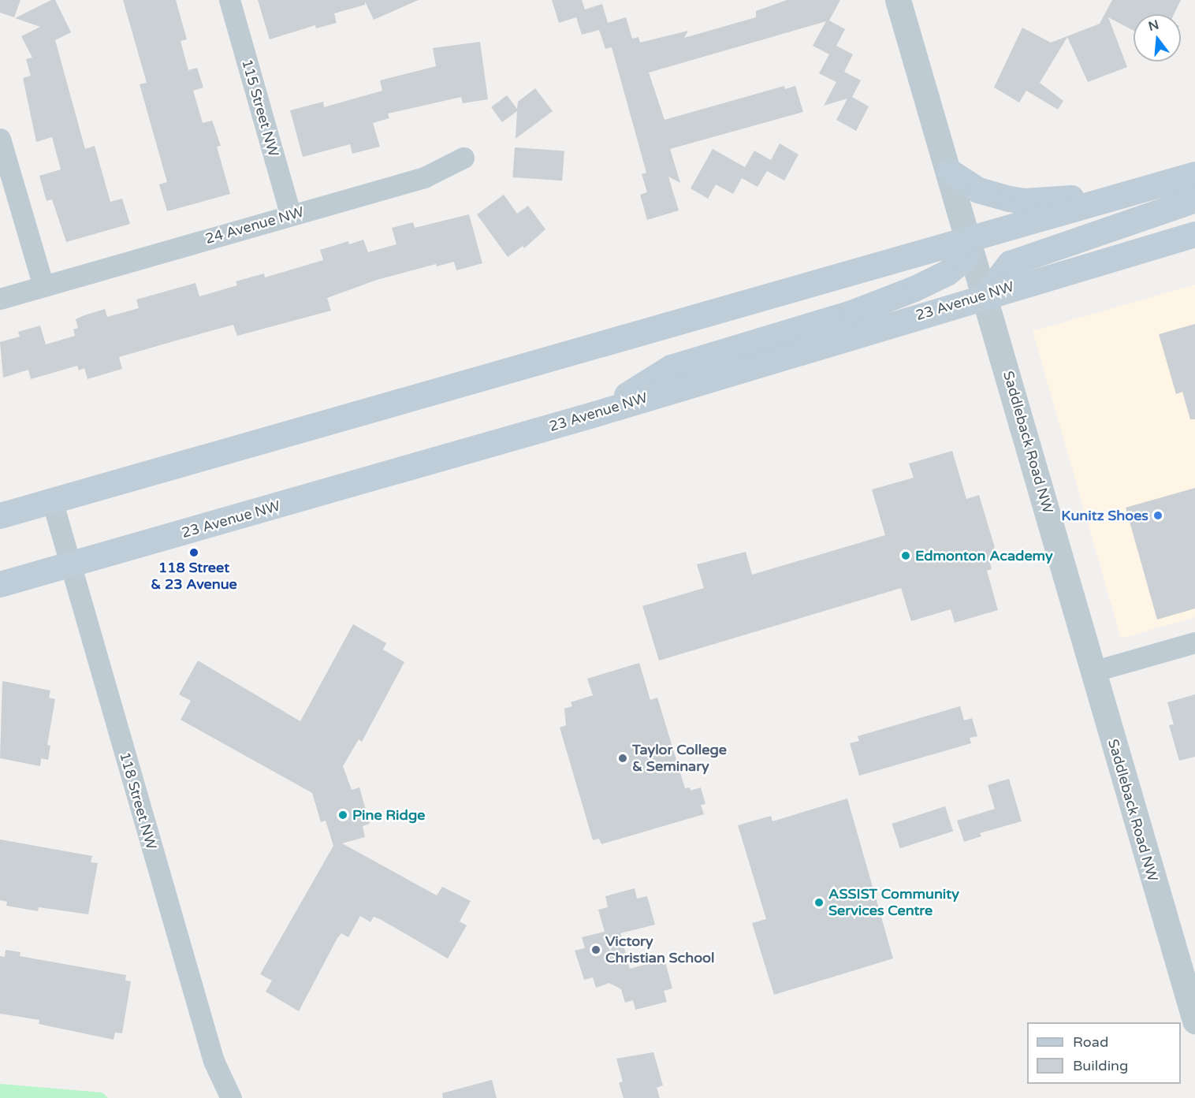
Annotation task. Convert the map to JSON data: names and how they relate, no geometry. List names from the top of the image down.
{
  "streets": {
    "main road": ["23 Avenue NW"],
    "street": [
      "115 Street NW",
      "24 Avenue NW",
      "Saddleback Road NW",
      "118 Street NW"
    ]
  },
  "crossings": [
    ["115 Street NW", "24 Avenue NW"],
    ["23 Avenue NW", "Saddleback Road NW"],
    ["23 Avenue NW", "118 Street NW"]
  ],
  "places": [
    "Kunitz Shoes",
    "118 Street & 23 Avenue",
    "Edmonton Academy",
    "Taylor College & Seminary",
    "Pine Ridge",
    "ASSIST Community Services Centre",
    "Victory Christian School"
  ],
  "legend": ["Road", "Building"],
  "north": "top"
}
